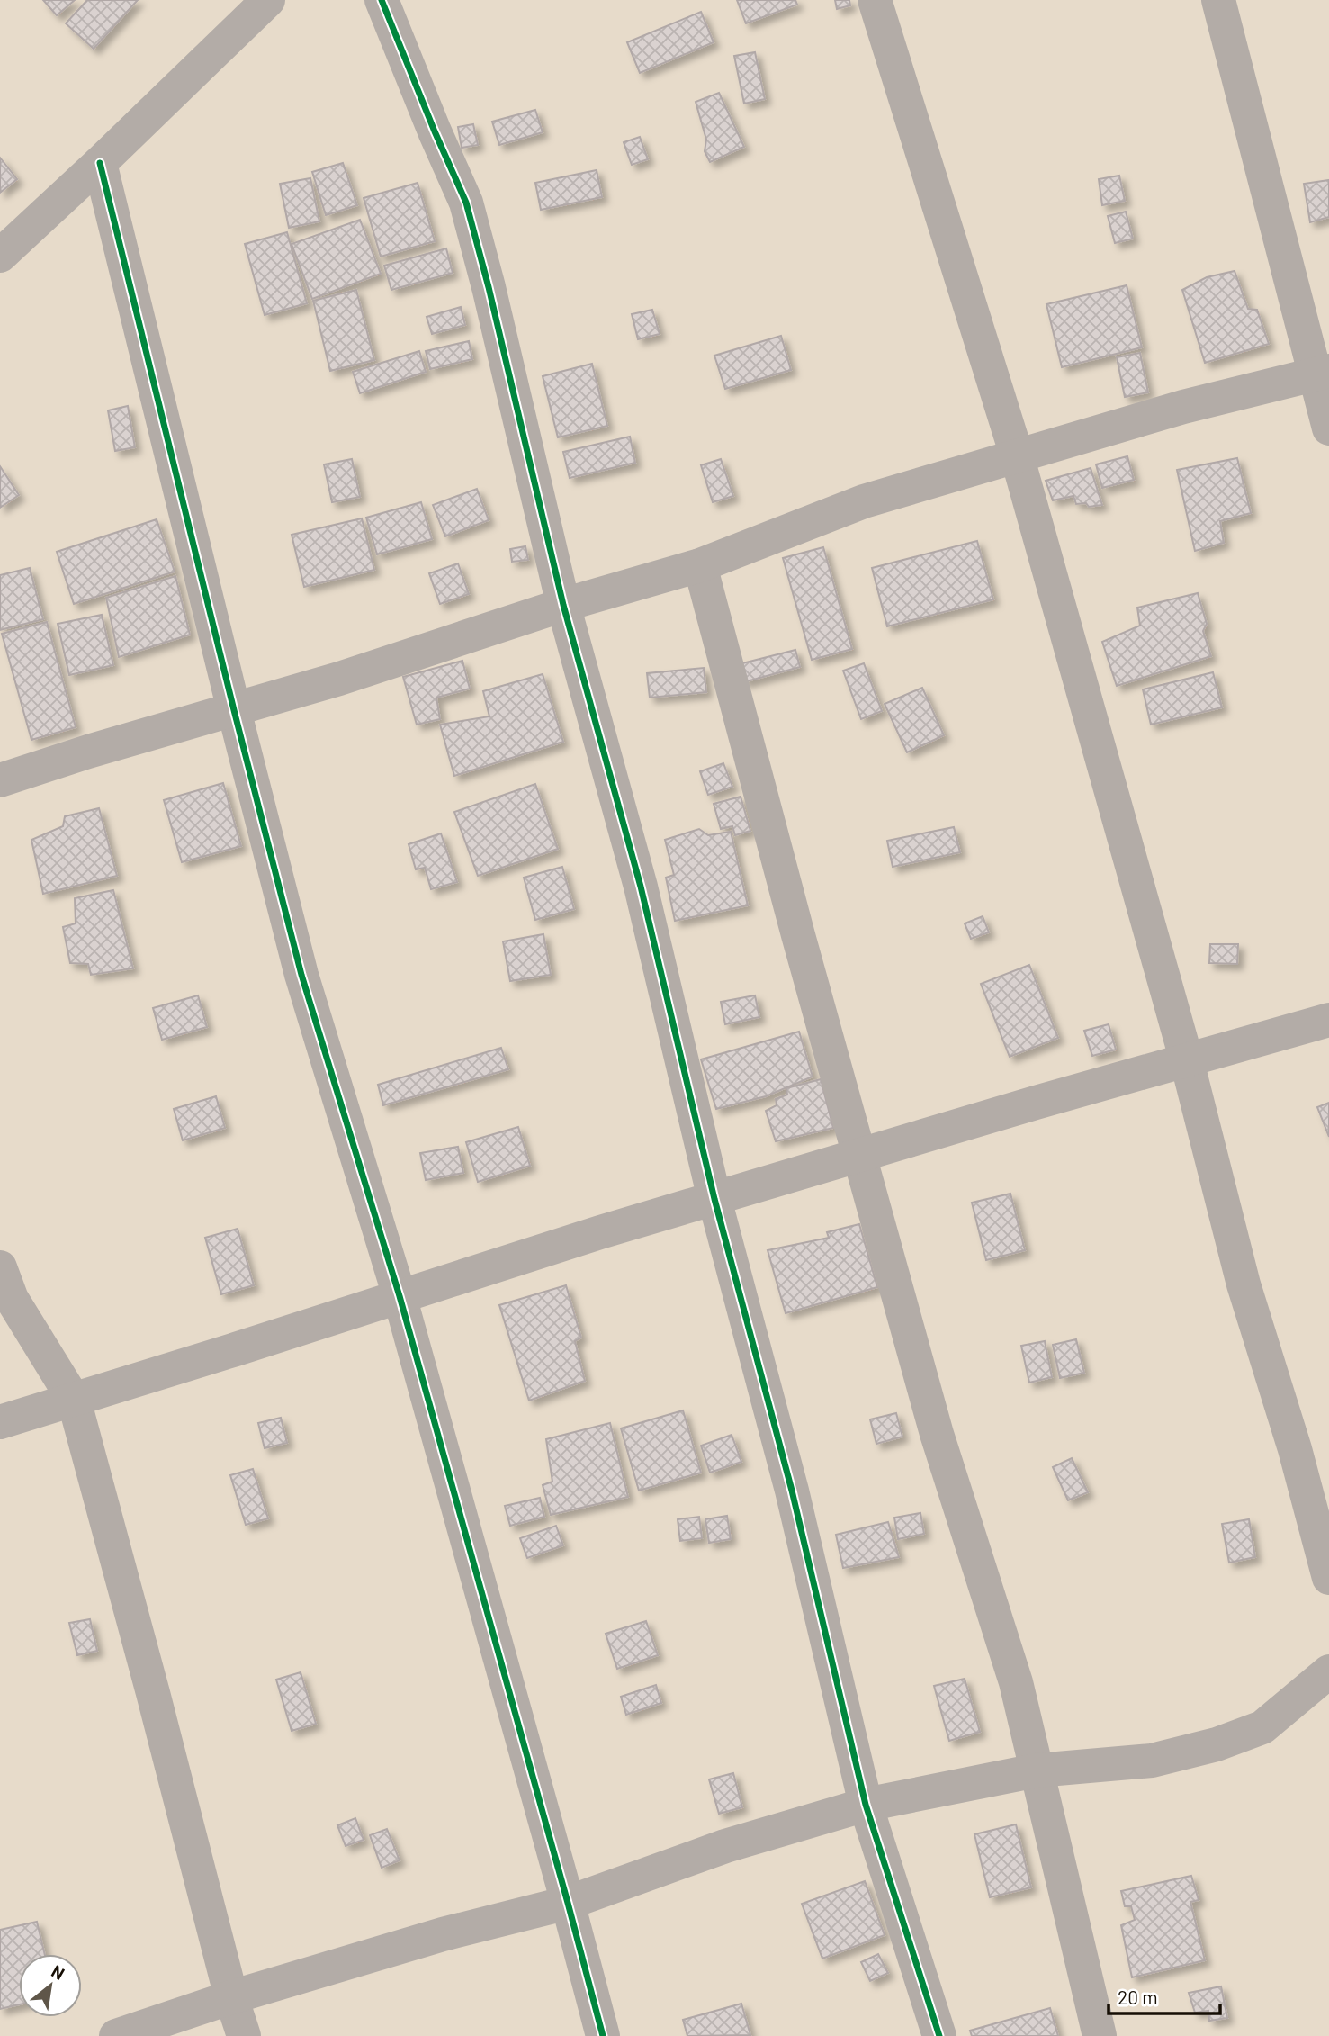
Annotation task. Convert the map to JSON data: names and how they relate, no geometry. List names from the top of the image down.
{
  "scale_bar": "20 m",
  "north": "top right"
}
